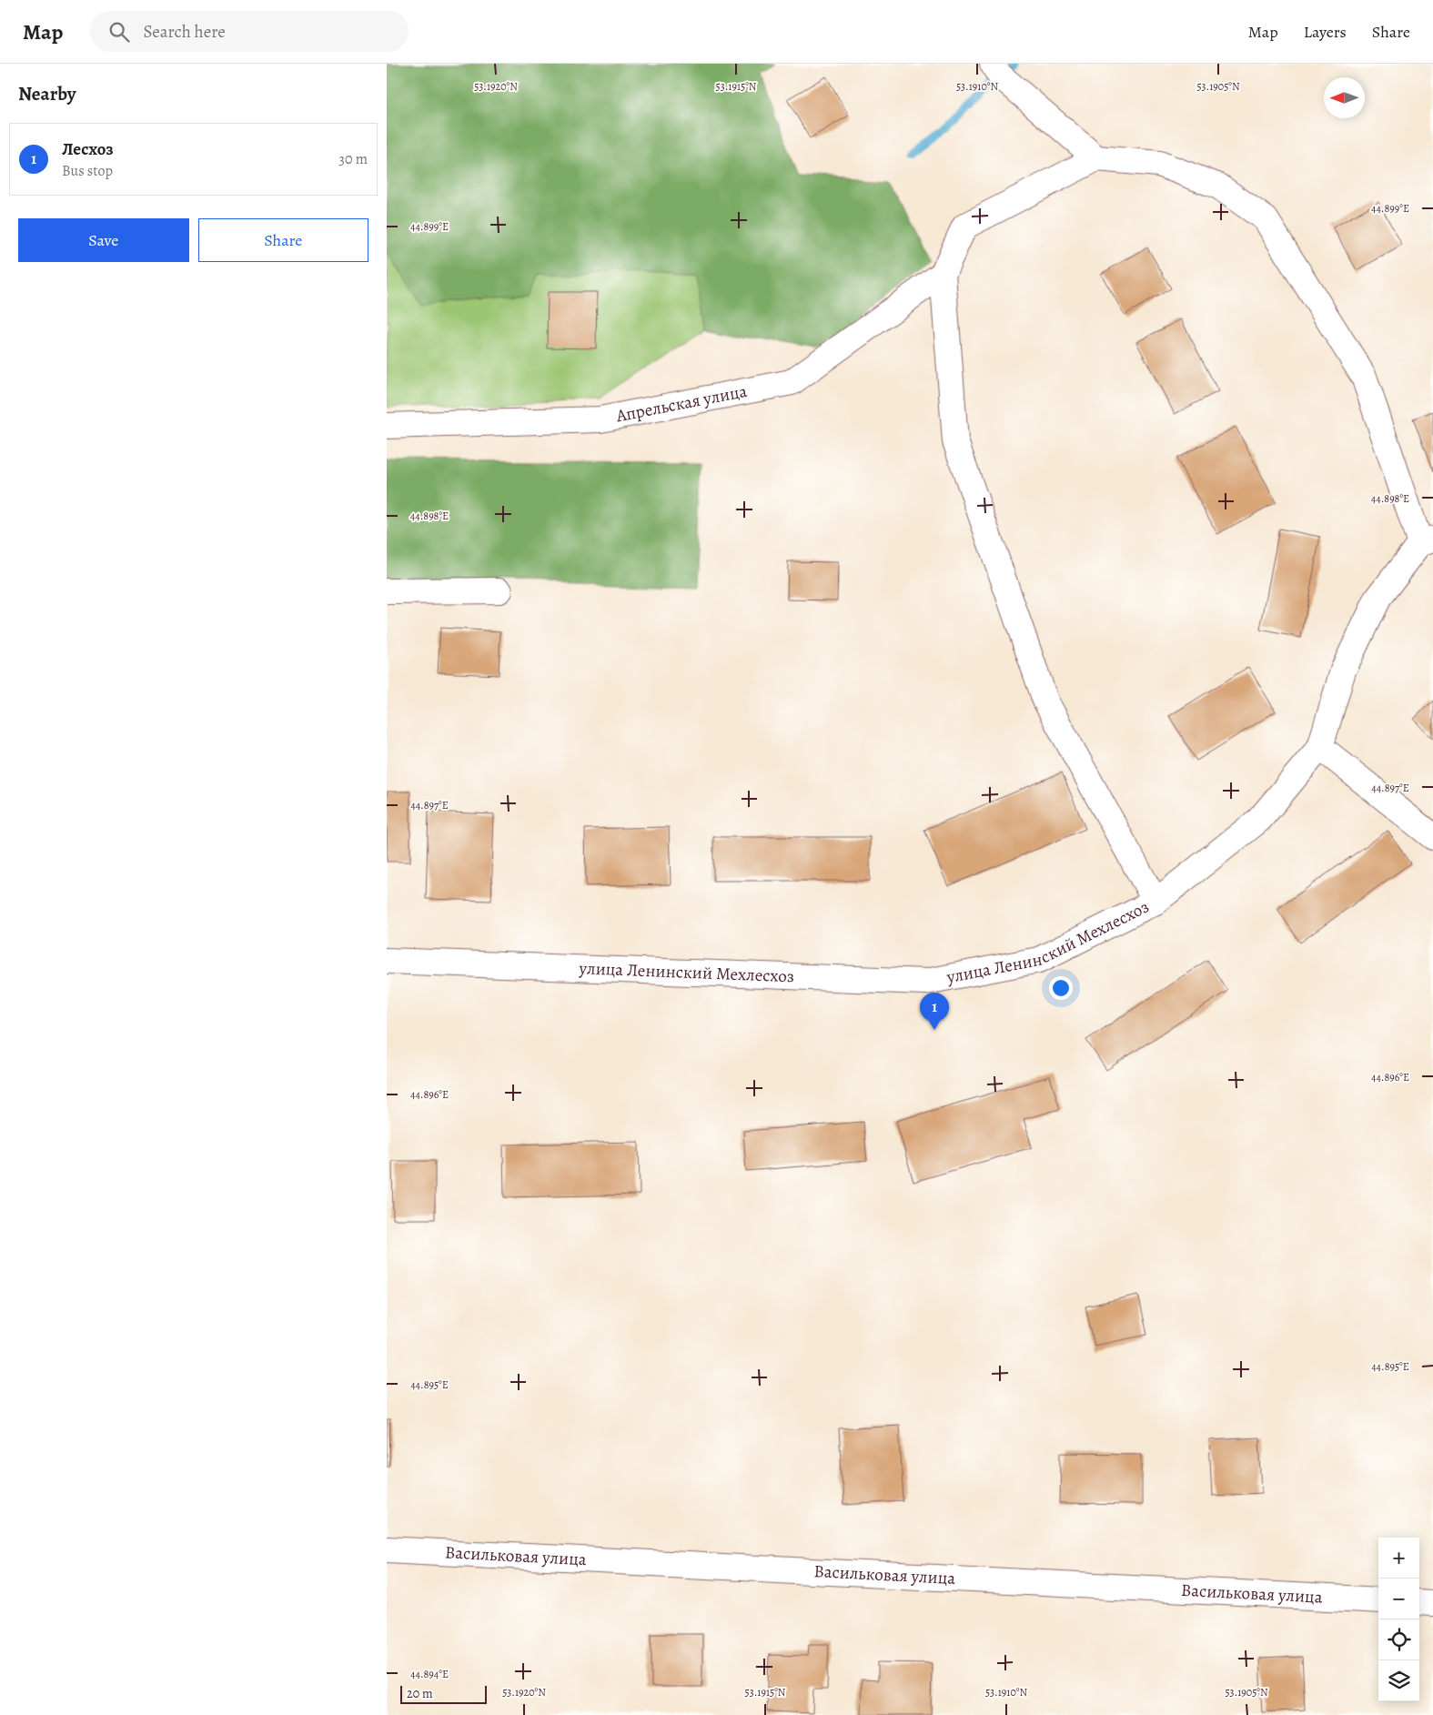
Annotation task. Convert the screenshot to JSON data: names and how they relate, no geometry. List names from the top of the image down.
{
  "streets": {
    "street": ["Апрельская улица", "улица Ленинский Мехлесхоз", "Васильковая улица"]
  },
  "scale_bar": "20 m",
  "north": "left",
  "page": {
    "header": "Map",
    "search": "Search here",
    "nav": ["Map", "Layers", "Share"],
    "heading": "Nearby",
    "list": [
      {
        "mark": "1",
        "name": "Лесхоз",
        "note": "Bus stop",
        "value": "30 m"
      }
    ],
    "buttons": ["Save", "Share"],
    "pins": "1",
    "map_buttons": ["+", "−"],
    "scale": "20 m"
  },
  "coordinates": [
    "53.1920°N",
    "53.1915°N",
    "53.1910°N",
    "53.1905°N",
    "44.899°E",
    "44.898°E",
    "44.897°E",
    "44.896°E",
    "44.895°E",
    "44.894°E"
  ]
}
